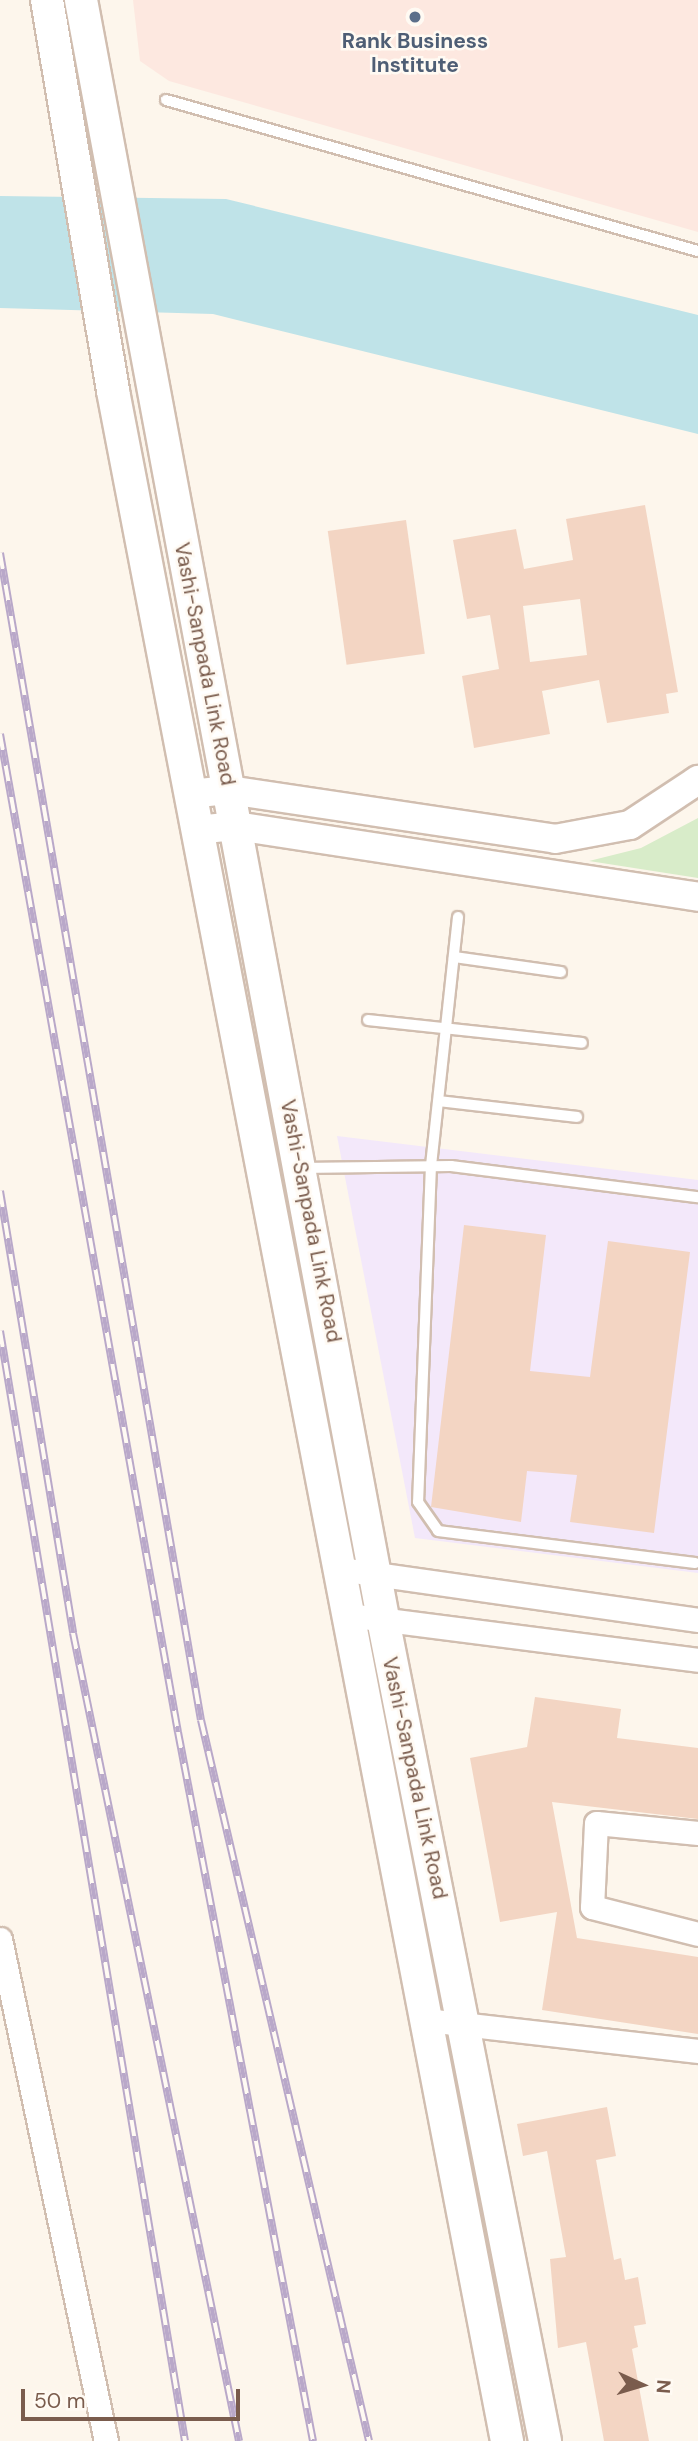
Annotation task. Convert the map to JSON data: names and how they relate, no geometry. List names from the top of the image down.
{
  "streets": {
    "main road": ["Vashi-Sanpada Link Road"]
  },
  "places": ["Rank Business Institute"],
  "scale_bar": "50 m",
  "north": "right"
}
